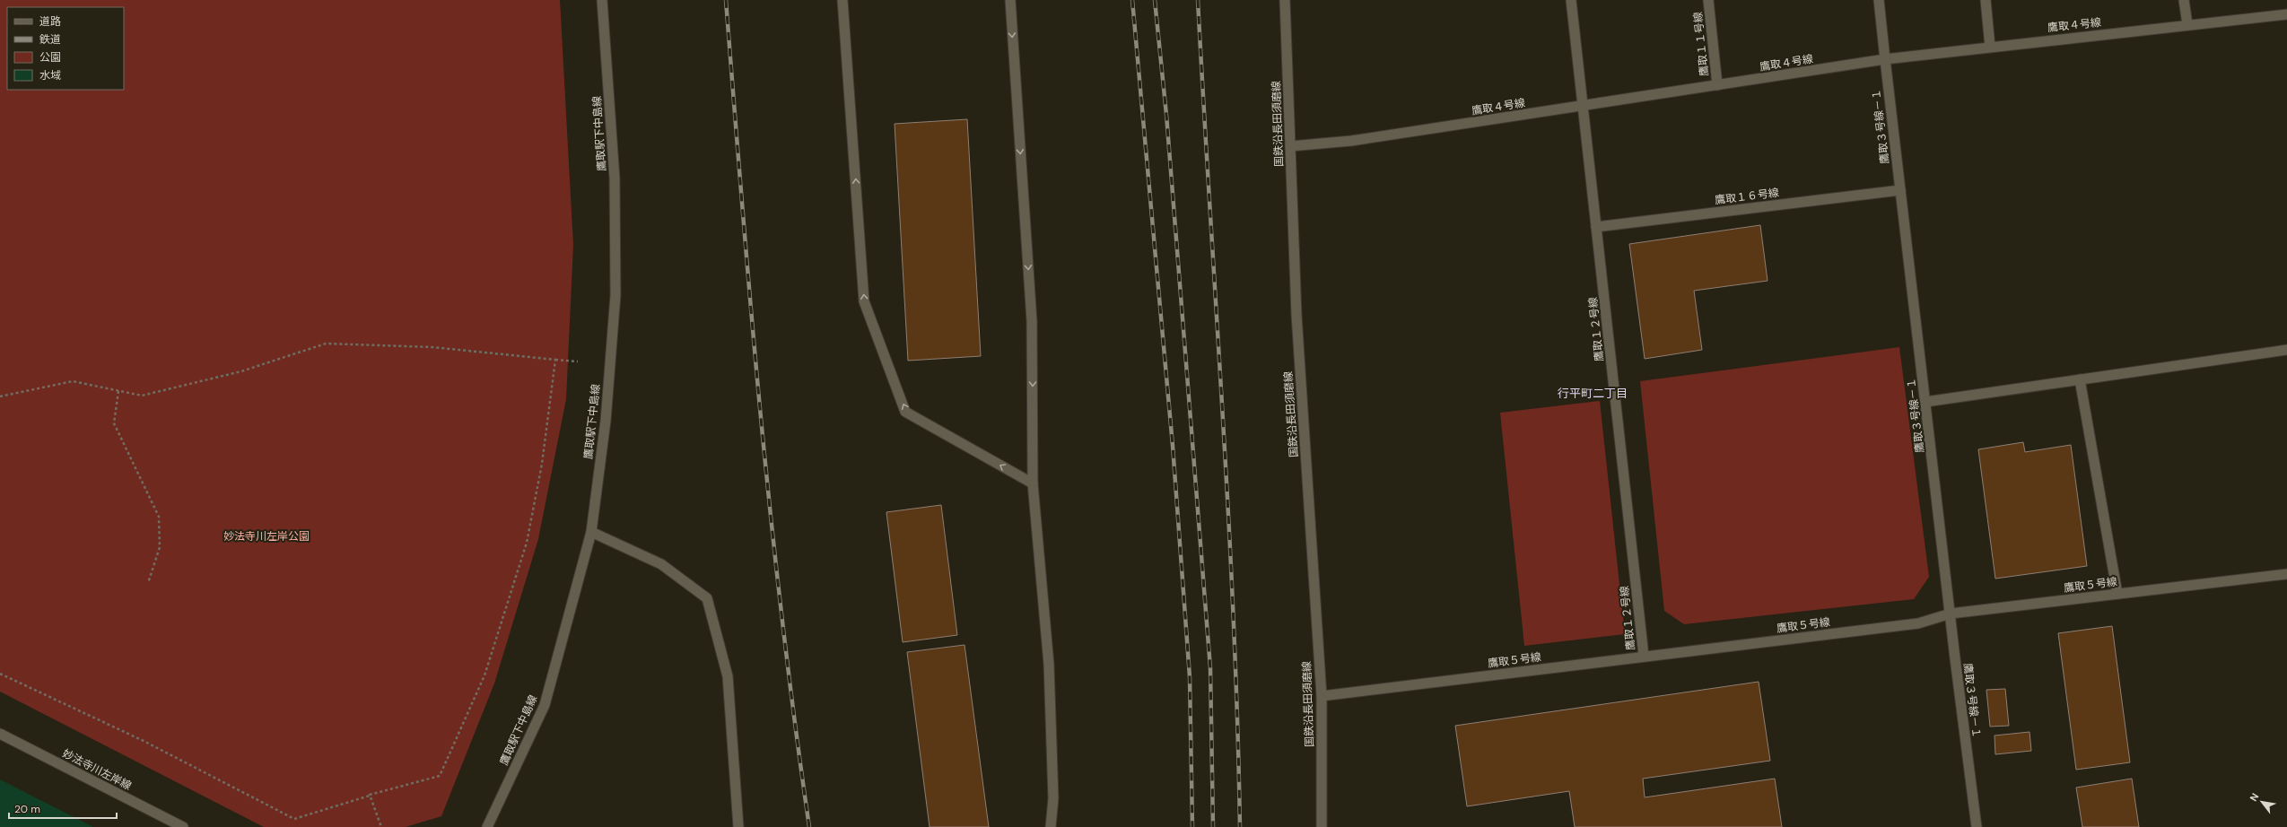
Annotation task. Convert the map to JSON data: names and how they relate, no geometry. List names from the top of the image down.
{
  "streets": {
    "street": [
      "鷹取４号線",
      "鷹取１１号線",
      "国鉄沿長田須磨線",
      "鷹取３号線－１",
      "鷹取駅下中島線",
      "鷹取１６号線",
      "鷹取１２号線",
      "鷹取５号線",
      "妙法寺川左岸線"
    ]
  },
  "crossings": [
    ["鷹取４号線", "鷹取１１号線"],
    ["鷹取４号線", "国鉄沿長田須磨線"],
    ["鷹取４号線", "鷹取３号線－１"],
    ["鷹取４号線", "鷹取１２号線"],
    ["国鉄沿長田須磨線", "鷹取５号線"],
    ["鷹取３号線－１", "鷹取１６号線"],
    ["鷹取３号線－１", "鷹取５号線"],
    ["鷹取１６号線", "鷹取１２号線"],
    ["鷹取１２号線", "鷹取５号線"]
  ],
  "districts": ["行平町二丁目"],
  "parks": ["妙法寺川左岸公園"],
  "legend": [
    "道路",
    "鉄道",
    "公園",
    "水域"
  ],
  "scale_bar": "20 m",
  "north": "top left"
}
